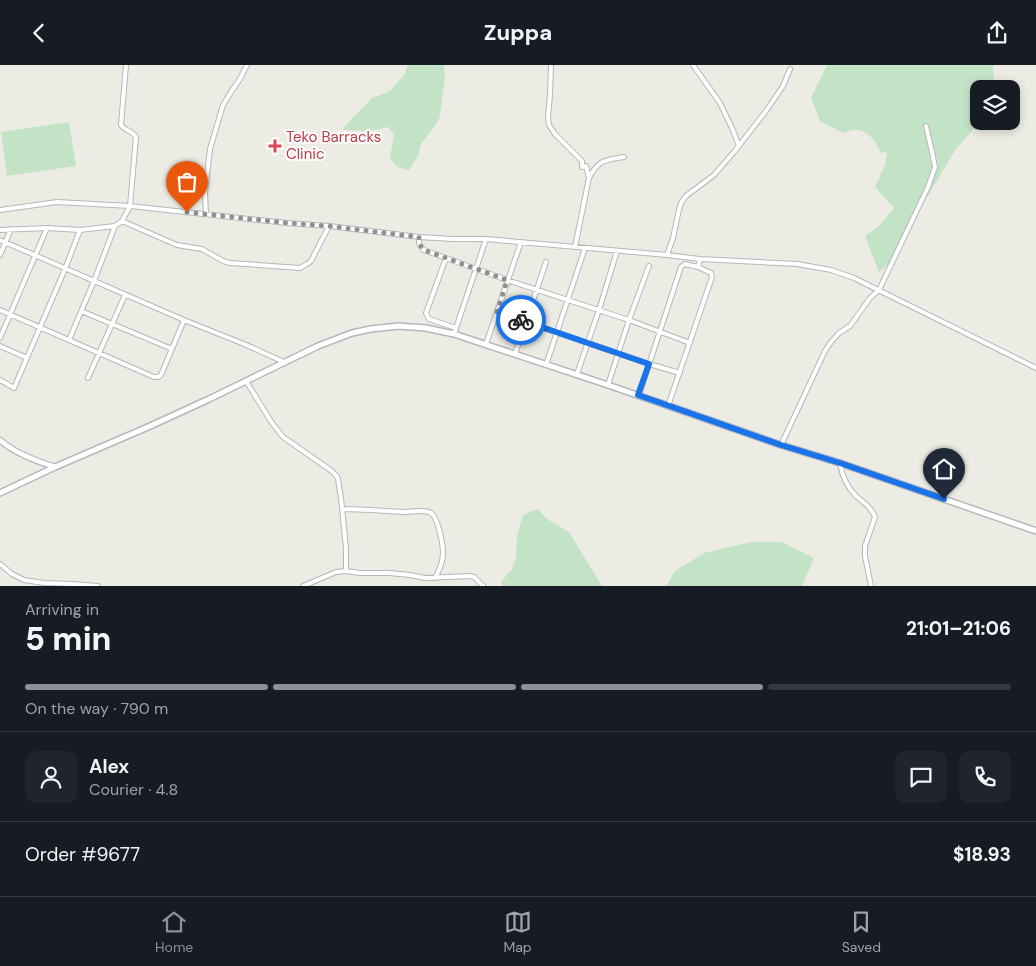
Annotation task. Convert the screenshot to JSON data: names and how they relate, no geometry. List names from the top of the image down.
{
  "places": {
    "health": ["Teko Barracks Clinic"]
  },
  "page": {
    "header": "Zuppa",
    "heading": ["5 min", "Arriving in", "21:01–21:06"],
    "panel": [
      "Alex",
      "Courier · 4.8",
      "Order #9677",
      "$18.93"
    ],
    "bar": "On the way · 790 m",
    "tabs": ["Home", "Map", "Saved"]
  }
}
